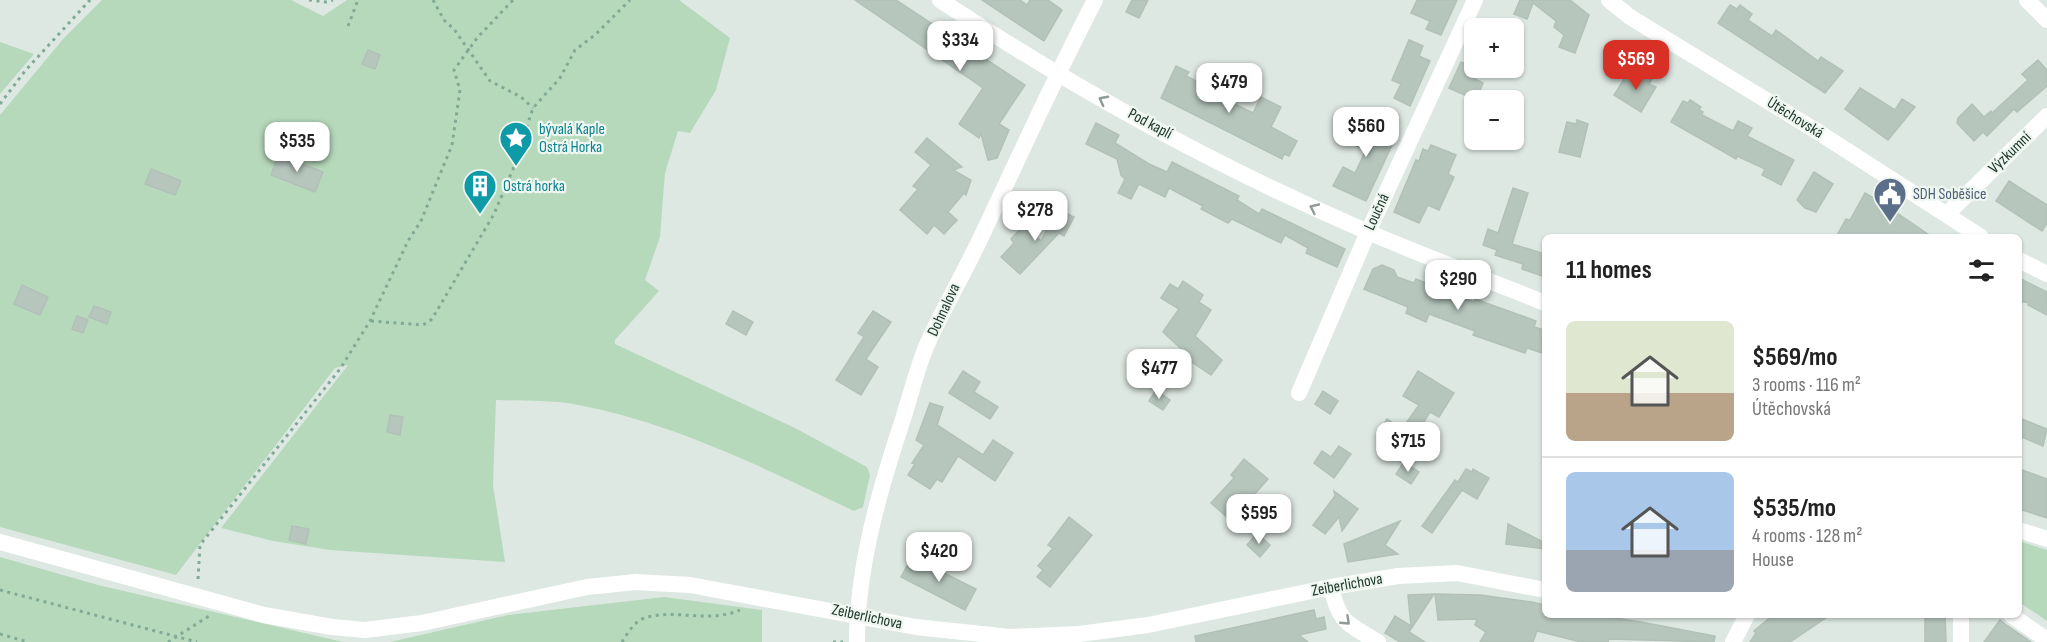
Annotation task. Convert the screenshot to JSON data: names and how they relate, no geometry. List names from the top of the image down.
{
  "streets": {
    "street": [
      "Útěchovská",
      "Pod kaplí",
      "Výzkumní",
      "Loučná",
      "Dohnalova",
      "Zeiberlichova"
    ]
  },
  "crossings": [
    ["Útěchovská", "Výzkumní"],
    ["Pod kaplí", "Loučná"],
    ["Pod kaplí", "Dohnalova"],
    ["Dohnalova", "Zeiberlichova"]
  ],
  "one_way": ["Pod kaplí"],
  "places": {
    "place": ["bývalá Kaple Ostrá Horka"],
    "building": ["Ostrá horka"],
    "public building": ["SDH Soběšice"]
  },
  "page": {
    "map_buttons": ["+", "−"],
    "price": [
      "$334",
      "$569",
      "$479",
      "$560",
      "$535",
      "$278",
      "$290",
      "$477",
      "$715",
      "$595",
      "$420"
    ],
    "heading": "11 homes",
    "list": [
      {
        "name": "$569/mo",
        "note": "3 rooms · 116 m² · Útěchovská"
      },
      {
        "name": "$535/mo",
        "note": "4 rooms · 128 m² · House"
      }
    ]
  }
}
